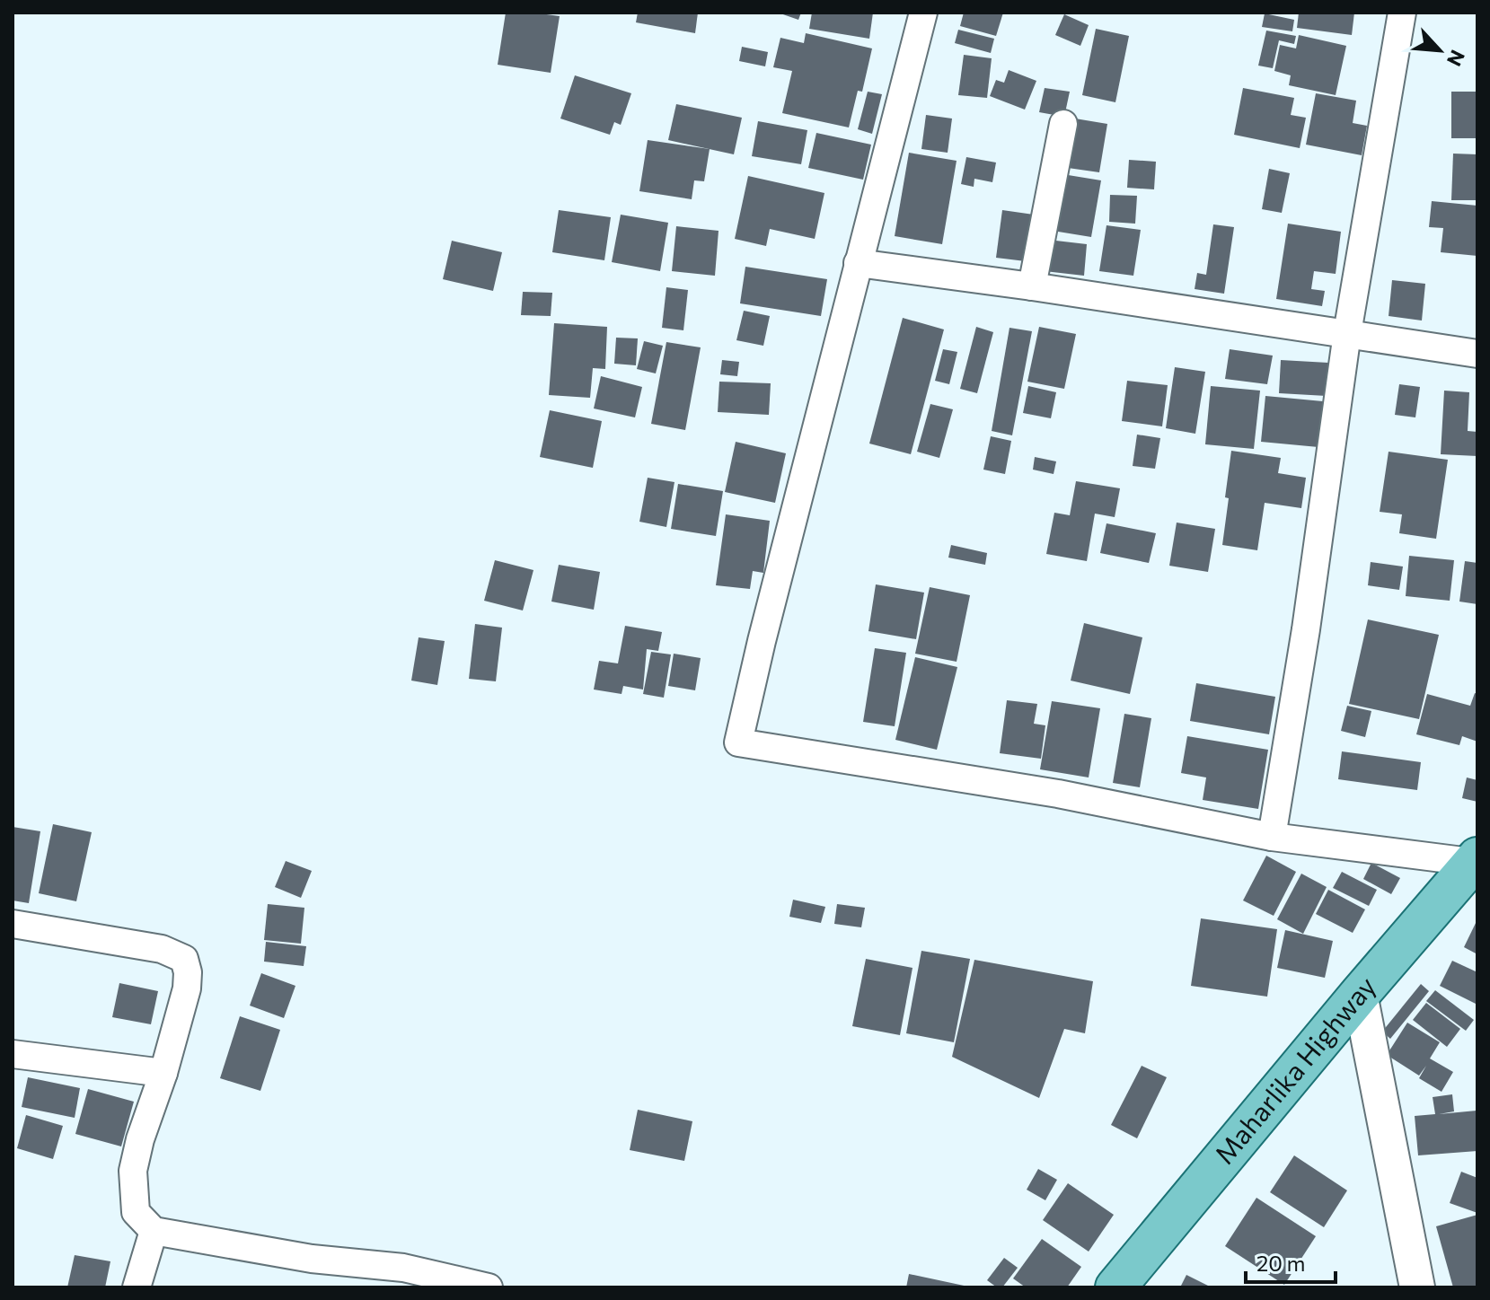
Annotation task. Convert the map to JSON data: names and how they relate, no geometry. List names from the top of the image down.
{
  "streets": {
    "main road": ["Maharlika Highway"]
  },
  "scale_bar": "20 m",
  "north": "bottom right"
}
